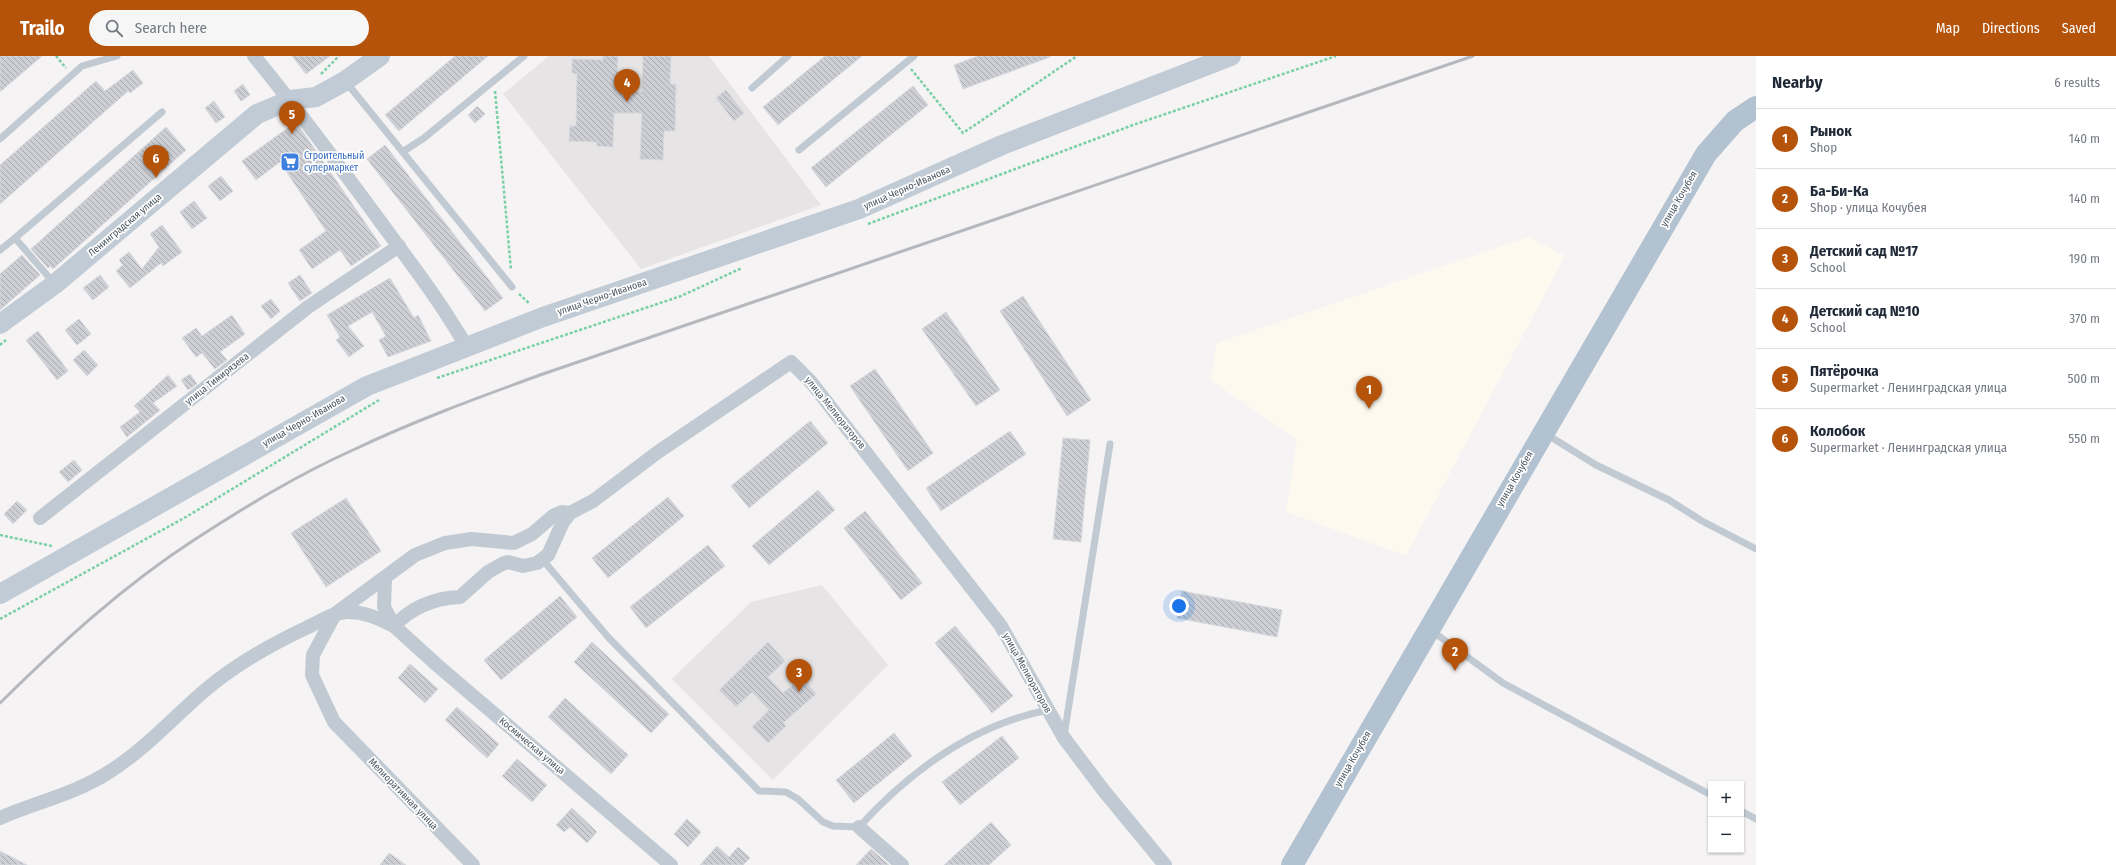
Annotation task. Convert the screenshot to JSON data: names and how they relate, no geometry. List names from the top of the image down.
{
  "streets": {
    "main road": ["улица Черно-Иванова", "улица Кочубея", "Ленинградская улица"],
    "street": [
      "улица Тимирязева",
      "улица Мелиораторов",
      "Космическая улица",
      "Мелиоративная улица"
    ]
  },
  "places": {
    "supermarket": ["Строительный супермаркет"]
  },
  "page": {
    "header": "Trailo",
    "search": "Search here",
    "nav": ["Map", "Directions", "Saved"],
    "heading": ["Nearby", "6 results"],
    "pins": [
      "4",
      "5",
      "6",
      "1",
      "2",
      "3"
    ],
    "list": [
      {
        "mark": "1",
        "name": "Рынок",
        "note": "Shop",
        "value": "140 m"
      },
      {
        "mark": "2",
        "name": "Ба-Би-Ка",
        "note": "Shop · улица Кочубея",
        "value": "140 m"
      },
      {
        "mark": "3",
        "name": "Детский сад №17",
        "note": "School",
        "value": "190 m"
      },
      {
        "mark": "4",
        "name": "Детский сад №10",
        "note": "School",
        "value": "370 m"
      },
      {
        "mark": "5",
        "name": "Пятёрочка",
        "note": "Supermarket · Ленинградская улица",
        "value": "500 m"
      },
      {
        "mark": "6",
        "name": "Колобок",
        "note": "Supermarket · Ленинградская улица",
        "value": "550 m"
      }
    ],
    "map_buttons": ["+", "−"]
  }
}
